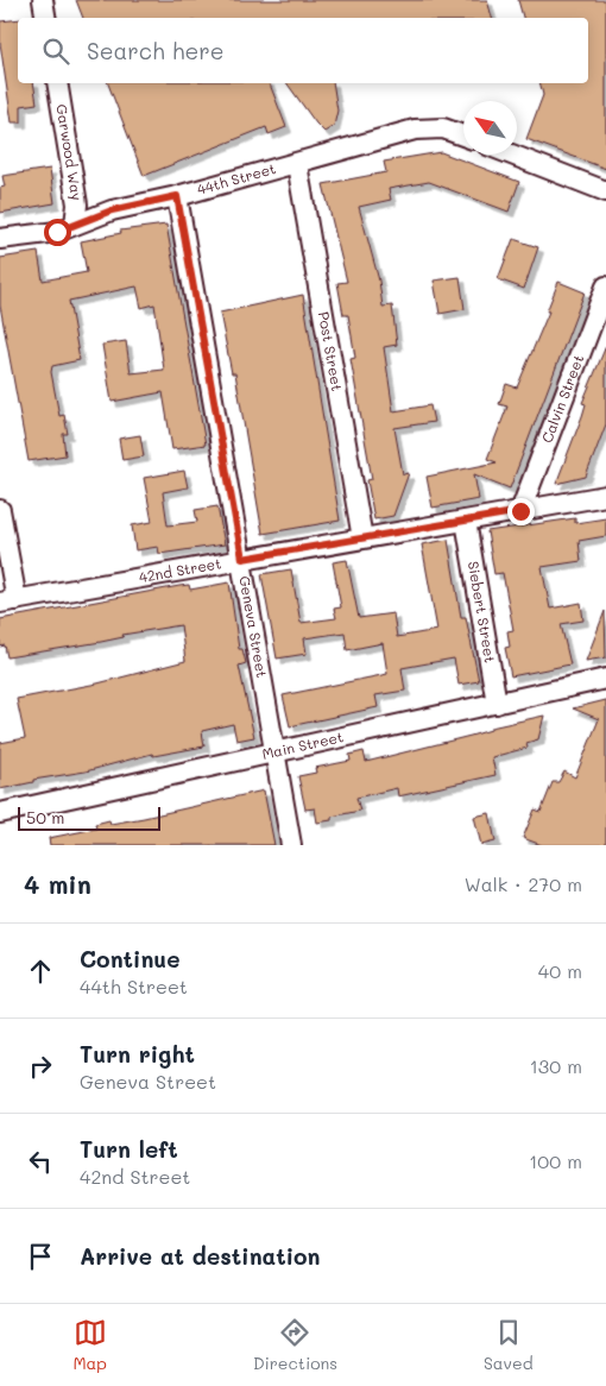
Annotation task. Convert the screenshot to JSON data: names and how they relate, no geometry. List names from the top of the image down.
{
  "streets": {
    "street": [
      "Garwood Way",
      "44th Street",
      "Post Street",
      "Calvin Street",
      "42nd Street",
      "Siebert Street",
      "Geneva Street",
      "Main Street"
    ]
  },
  "crossings": [
    ["Garwood Way", "44th Street"],
    ["44th Street", "Post Street"],
    ["44th Street", "Geneva Street"],
    ["Post Street", "42nd Street"],
    ["Calvin Street", "42nd Street"],
    ["42nd Street", "Siebert Street"],
    ["42nd Street", "Geneva Street"],
    ["Siebert Street", "Main Street"],
    ["Geneva Street", "Main Street"]
  ],
  "scale_bar": "50 m",
  "north": "top left",
  "page": {
    "search": "Search here",
    "scale": "50 m",
    "heading": ["4 min", "Walk · 270 m"],
    "list": [
      ["Continue", "44th Street", "40 m"],
      ["Turn right", "Geneva Street", "130 m"],
      ["Turn left", "42nd Street", "100 m"],
      "Arrive at destination"
    ],
    "nav": ["Map", "Directions", "Saved"]
  }
}
